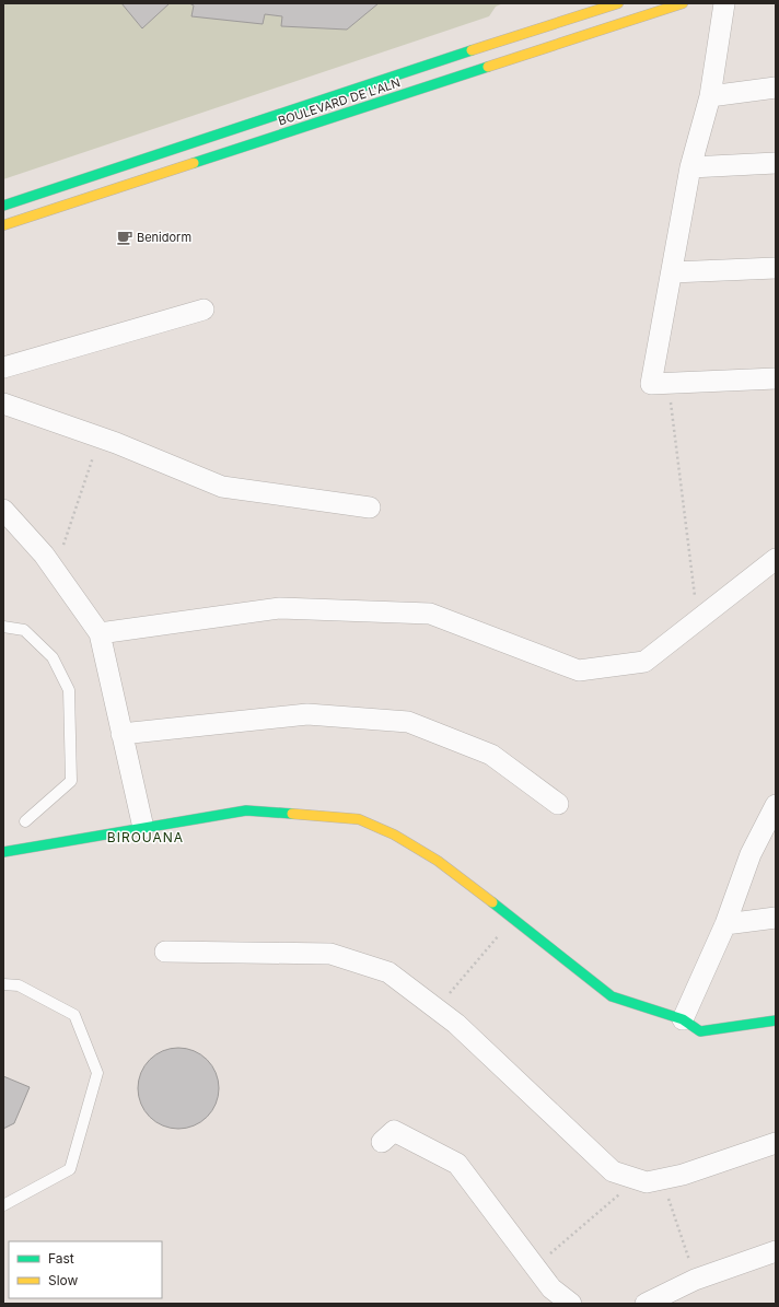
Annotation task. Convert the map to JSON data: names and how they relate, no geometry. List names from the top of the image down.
{
  "streets": {
    "main road": ["BOULEVARD DE L'ALN"]
  },
  "districts": ["BIROUANA"],
  "places": {
    "cafe": ["Benidorm"]
  },
  "legend": ["Fast", "Slow"]
}
